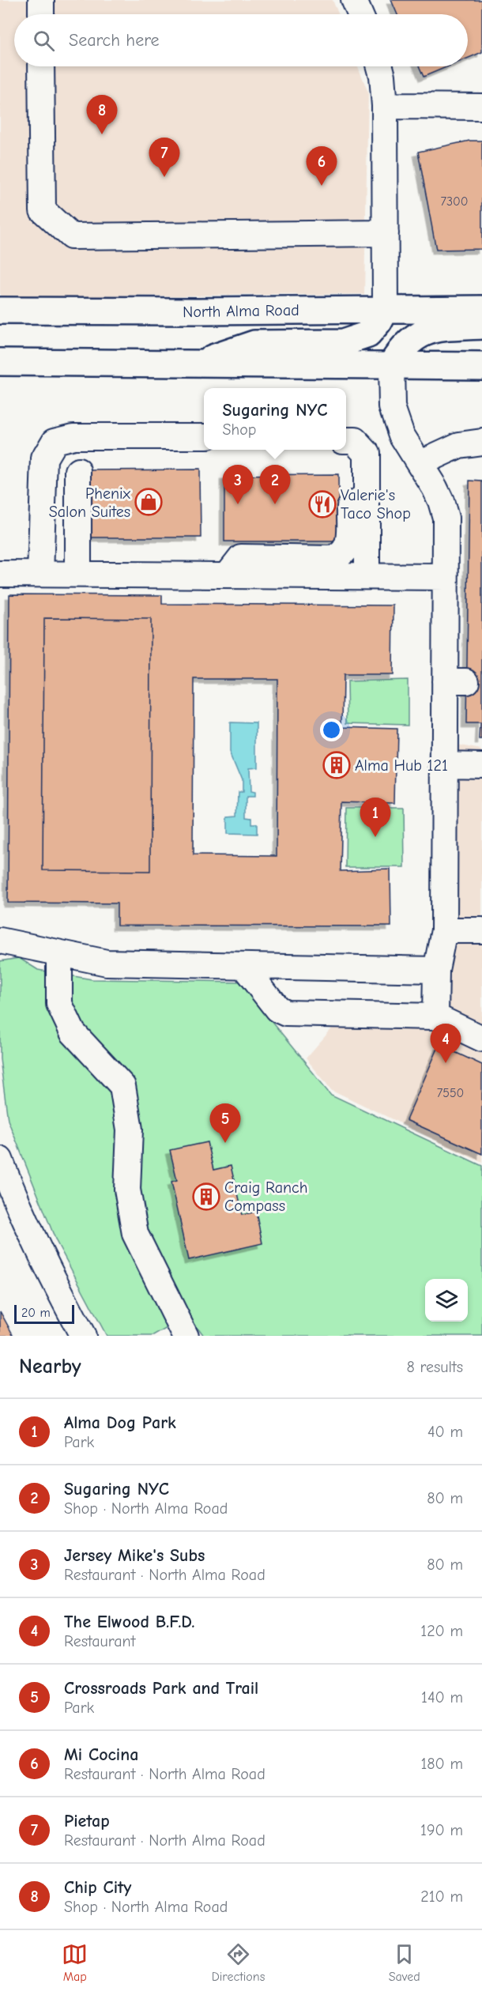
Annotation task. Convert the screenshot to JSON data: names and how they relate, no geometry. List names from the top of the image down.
{
  "streets": {
    "main road": ["North Alma Road"]
  },
  "places": {
    "shop": ["Phenix Salon Suites"],
    "restaurant": ["Valerie's Taco Shop"],
    "building": ["Alma Hub 121", "Craig Ranch Compass"]
  },
  "house_numbers": ["7300", "7550"],
  "scale_bar": "20 m",
  "page": {
    "search": "Search here",
    "pins": [
      "8",
      "7",
      "6",
      "2",
      "3",
      "1",
      "4",
      "5"
    ],
    "popup": ["Sugaring NYC", "Shop"],
    "scale": "20 m",
    "heading": ["Nearby", "8 results"],
    "list": [
      {
        "mark": "1",
        "name": "Alma Dog Park",
        "note": "Park",
        "value": "40 m"
      },
      {
        "mark": "2",
        "name": "Sugaring NYC",
        "note": "Shop · North Alma Road",
        "value": "80 m"
      },
      {
        "mark": "3",
        "name": "Jersey Mike's Subs",
        "note": "Restaurant · North Alma Road",
        "value": "80 m"
      },
      {
        "mark": "4",
        "name": "The Elwood B.F.D.",
        "note": "Restaurant",
        "value": "120 m"
      },
      {
        "mark": "5",
        "name": "Crossroads Park and Trail",
        "note": "Park",
        "value": "140 m"
      },
      {
        "mark": "6",
        "name": "Mi Cocina",
        "note": "Restaurant · North Alma Road",
        "value": "180 m"
      },
      {
        "mark": "7",
        "name": "Pietap",
        "note": "Restaurant · North Alma Road",
        "value": "190 m"
      },
      {
        "mark": "8",
        "name": "Chip City",
        "note": "Shop · North Alma Road",
        "value": "210 m"
      }
    ],
    "nav": ["Map", "Directions", "Saved"]
  }
}
